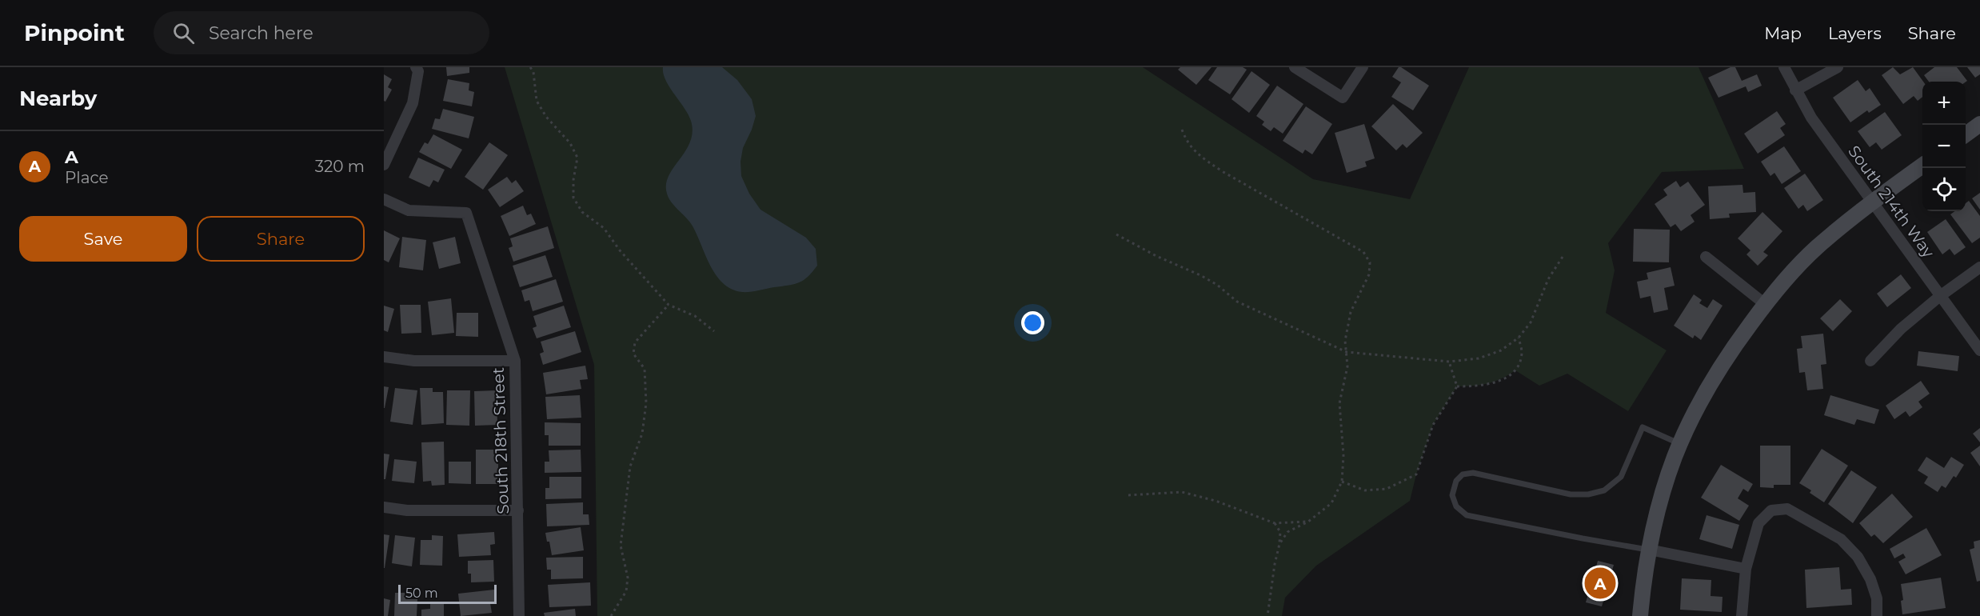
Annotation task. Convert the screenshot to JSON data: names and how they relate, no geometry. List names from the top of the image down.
{
  "streets": {
    "street": ["South 214th Way", "South 218th Street"]
  },
  "scale_bar": "50 m",
  "page": {
    "header": "Pinpoint",
    "search": "Search here",
    "nav": ["Map", "Layers", "Share"],
    "heading": "Nearby",
    "map_buttons": ["+", "−"],
    "list": [
      {
        "mark": "A",
        "name": "A",
        "note": "Place",
        "value": "320 m"
      }
    ],
    "buttons": ["Save", "Share"],
    "pins": "A",
    "scale": "50 m"
  }
}
